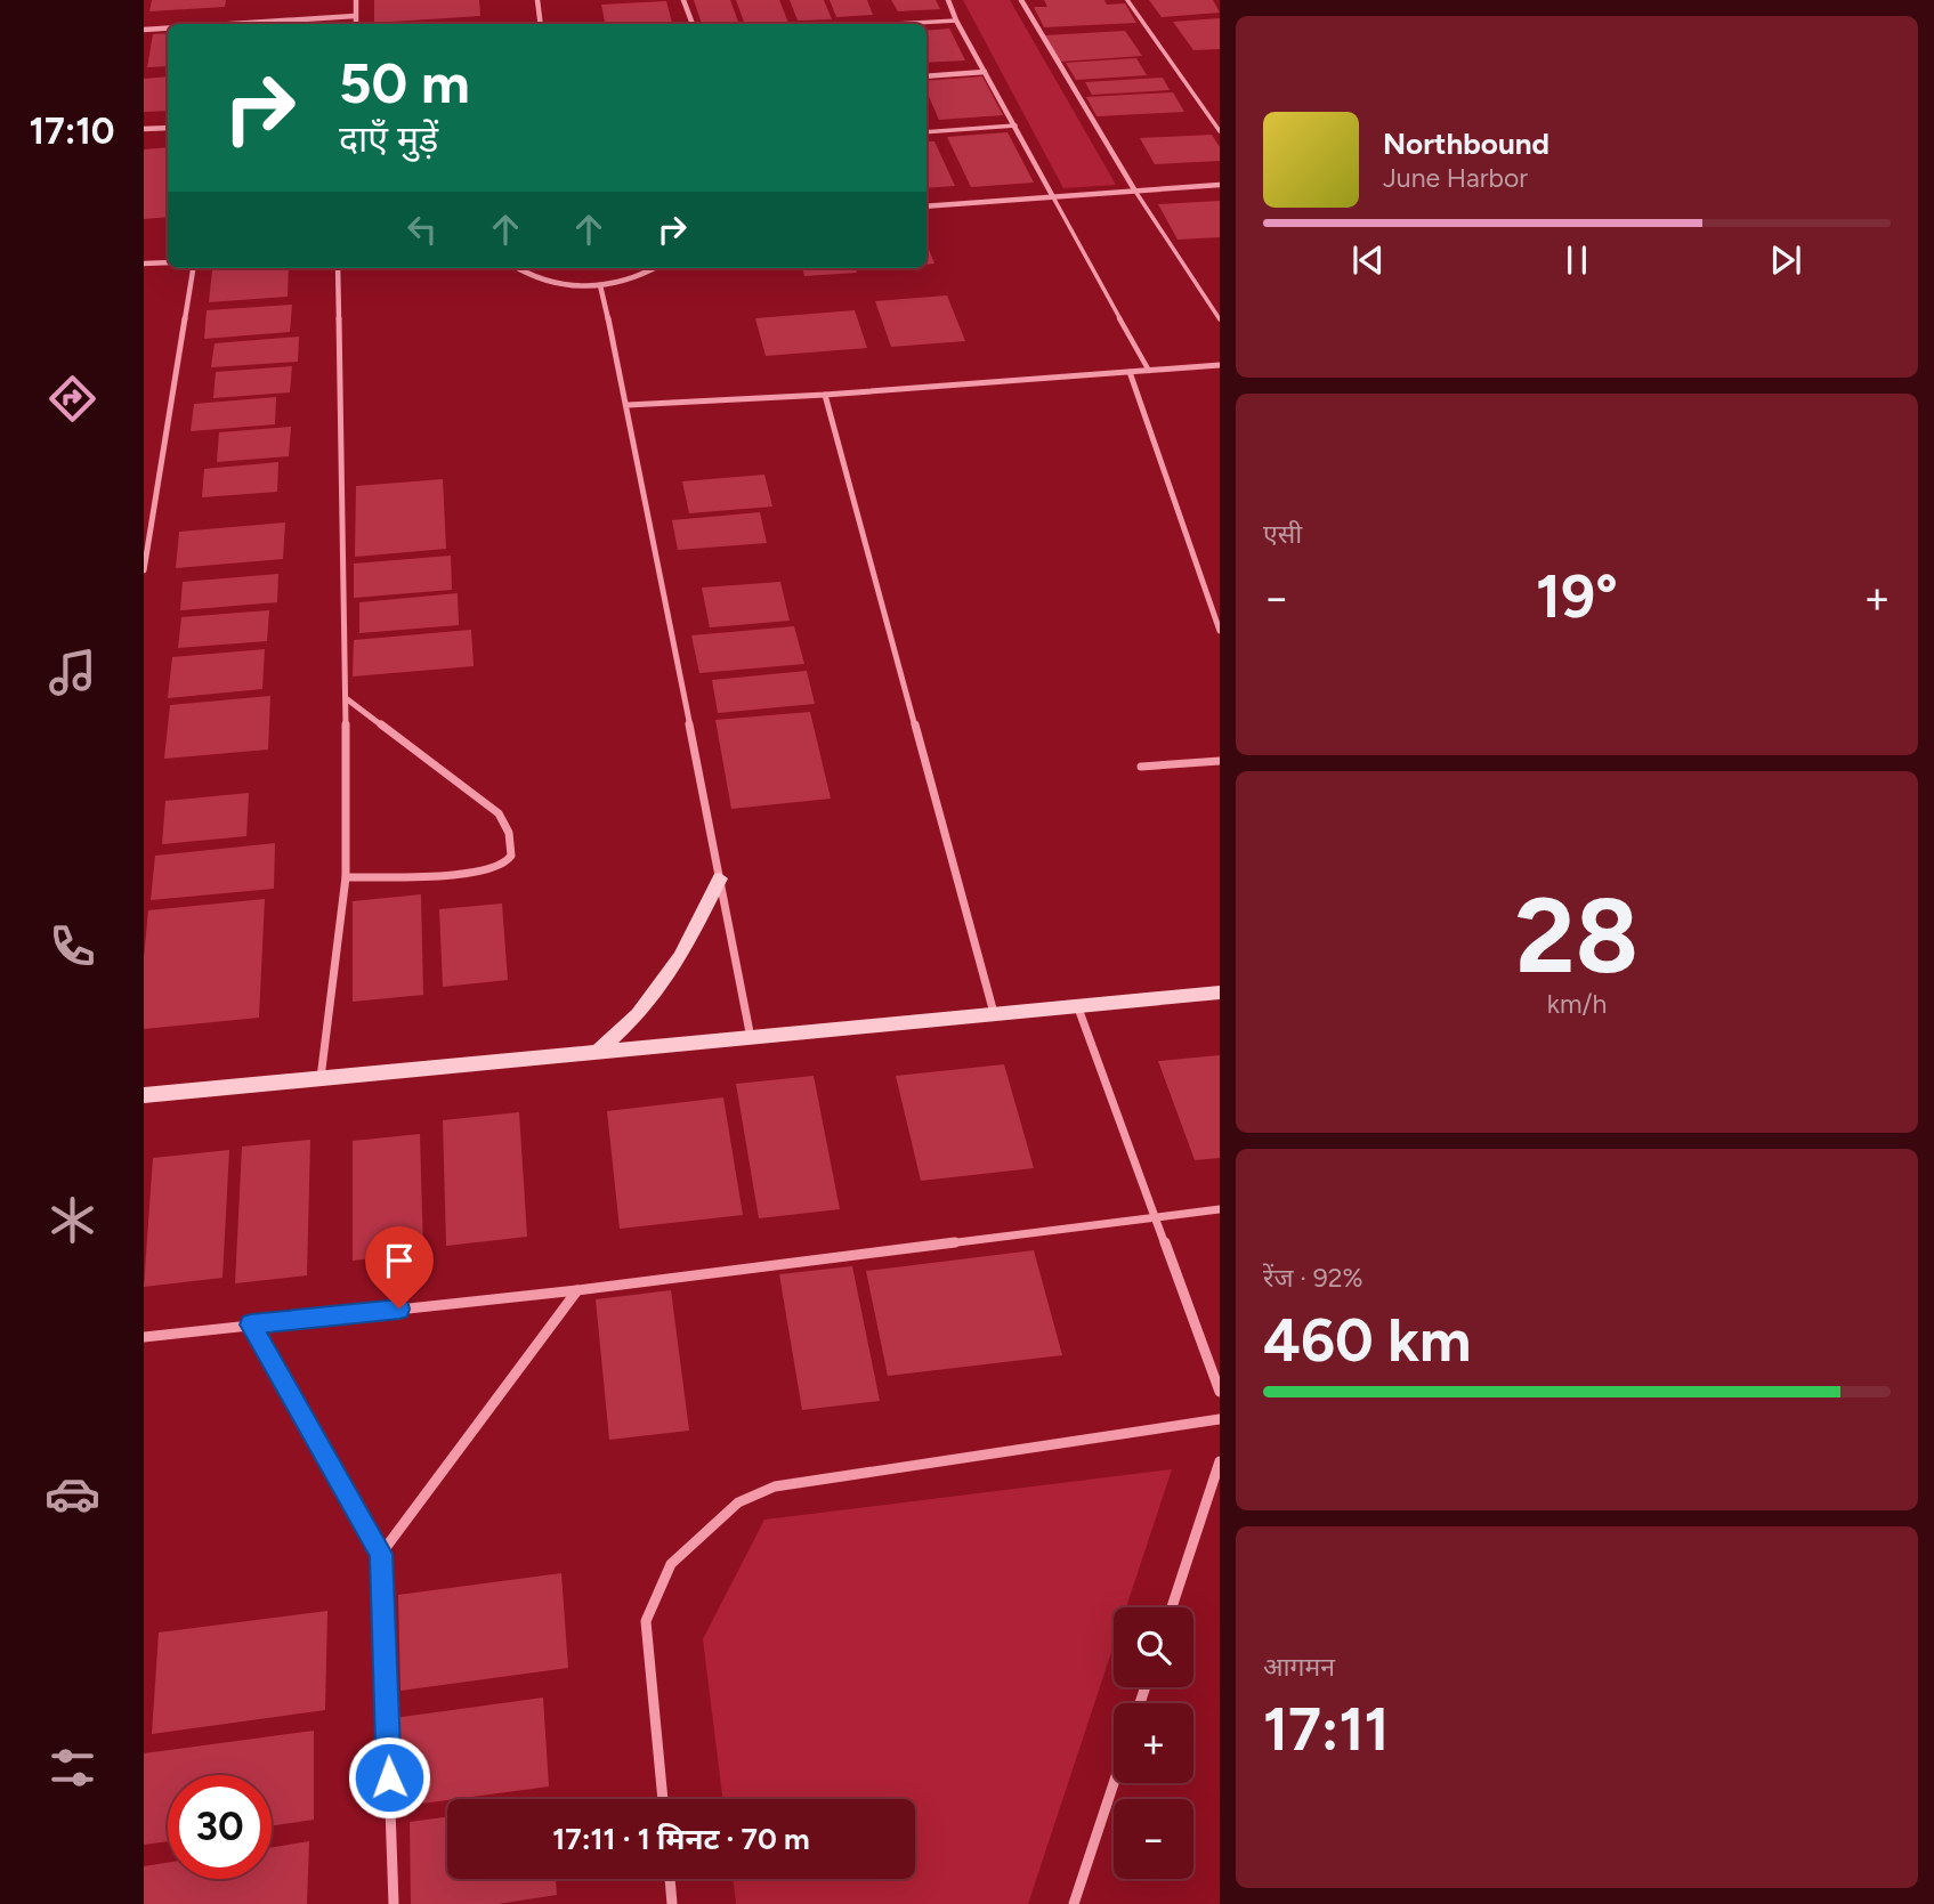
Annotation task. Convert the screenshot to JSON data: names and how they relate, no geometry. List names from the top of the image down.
{
  "page": {
    "tabs": "17:10",
    "turn": ["50 m", "दाएँ मुड़ें"],
    "song": ["Northbound", "June Harbor"],
    "tile": [
      "एसी",
      ["28", "km/h"],
      ["रेंज · 92%", "460 km"],
      ["आगमन", "17:11"]
    ],
    "heat": ["−", "19°", "+"],
    "map_buttons": ["+", "−"],
    "limit": "30",
    "trip": "17:11 · 1 मिनट · 70 m"
  }
}
